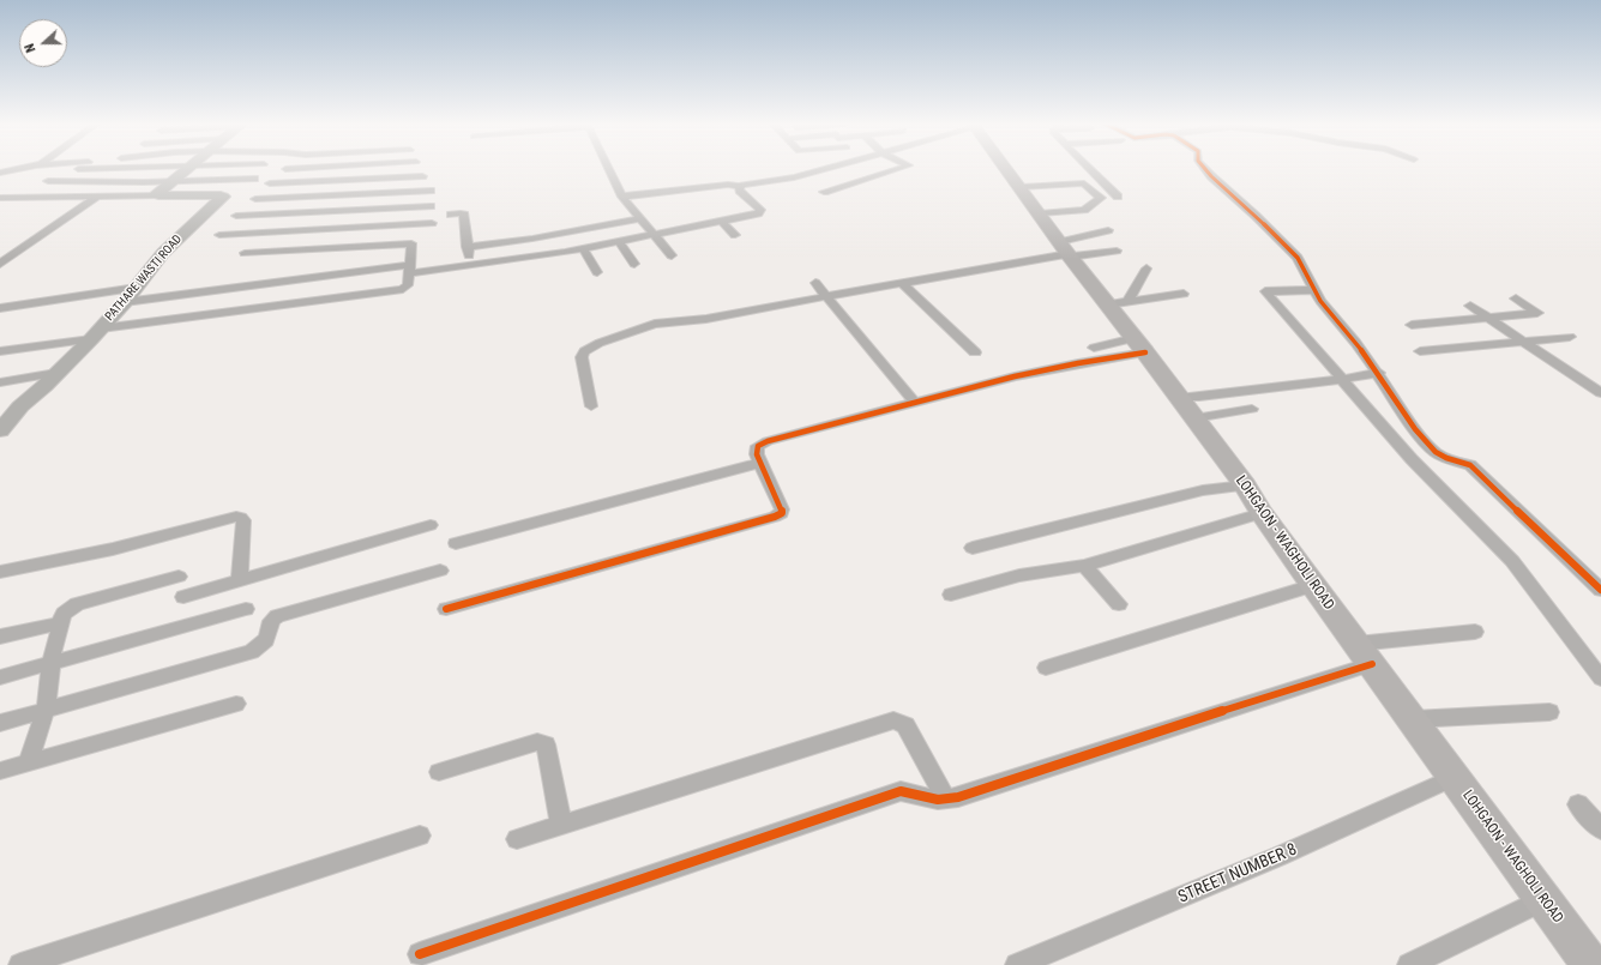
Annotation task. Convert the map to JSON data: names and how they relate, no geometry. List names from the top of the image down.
{
  "streets": {
    "main road": ["LOHGAON - WAGHOLI ROAD"],
    "street": ["PATHARE WASTI ROAD", "STREET NUMBER 8"]
  },
  "crossings": [
    ["LOHGAON - WAGHOLI ROAD", "STREET NUMBER 8"]
  ],
  "north": "left"
}
